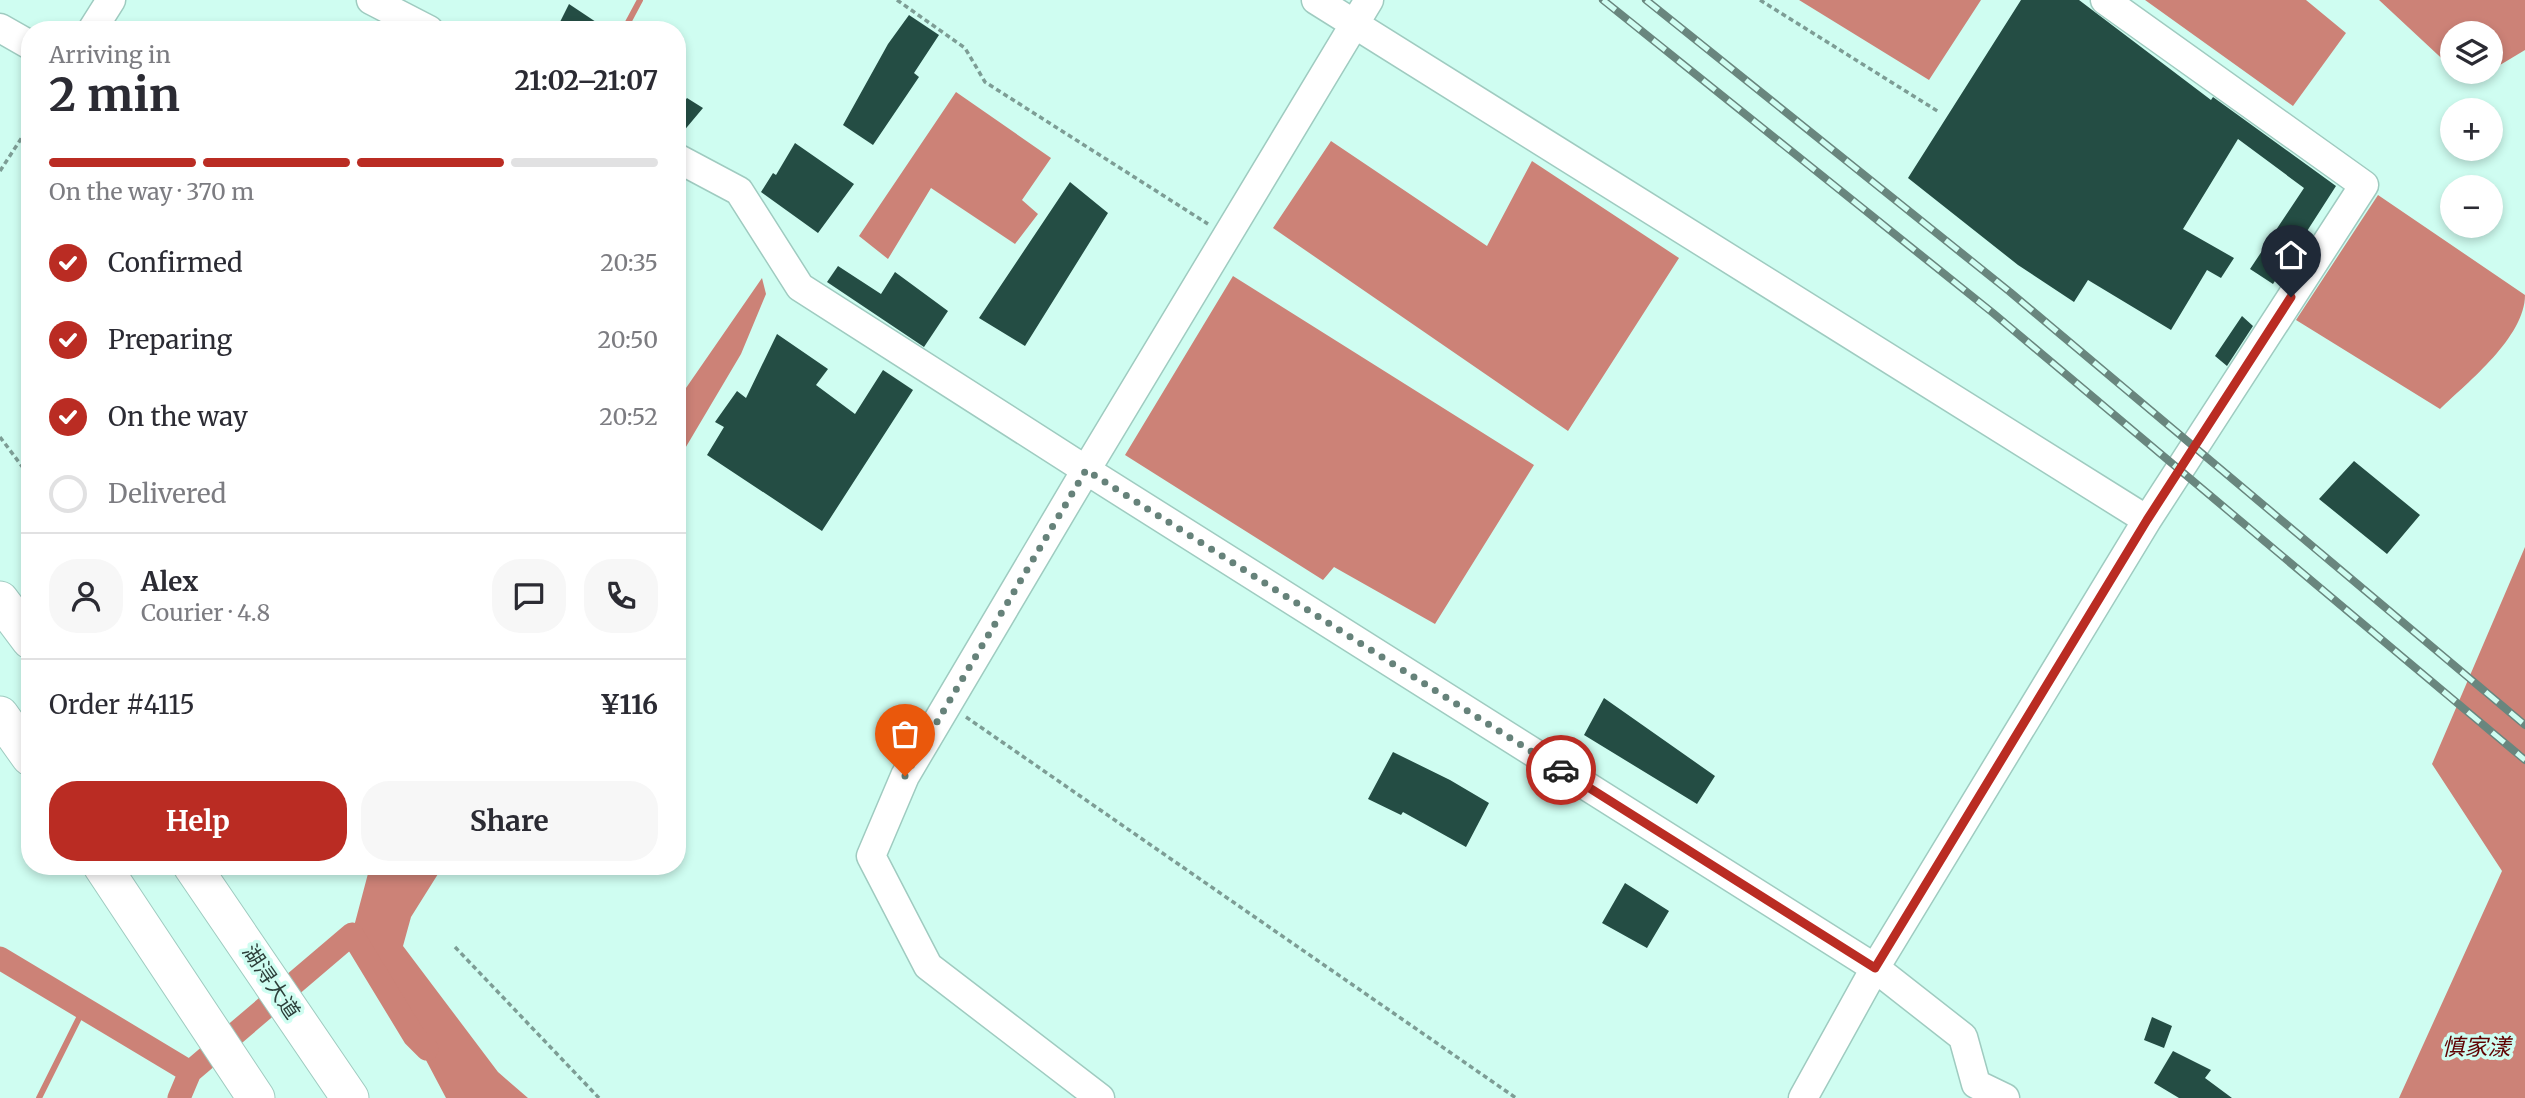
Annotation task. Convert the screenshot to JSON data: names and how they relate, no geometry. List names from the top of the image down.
{
  "streets": {
    "main road": ["湖浔大道"]
  },
  "water": ["慎家漾"],
  "page": {
    "map_buttons": ["+", "−"],
    "heading": ["2 min", "Arriving in", "21:02–21:07"],
    "panel": [
      "Alex",
      "Courier · 4.8",
      "Order #4115",
      "¥116"
    ],
    "bar": "On the way · 370 m",
    "list": [
      ["Confirmed", "20:35"],
      ["Preparing", "20:50"],
      ["On the way", "20:52"],
      "Delivered"
    ],
    "buttons": ["Help", "Share"]
  }
}
